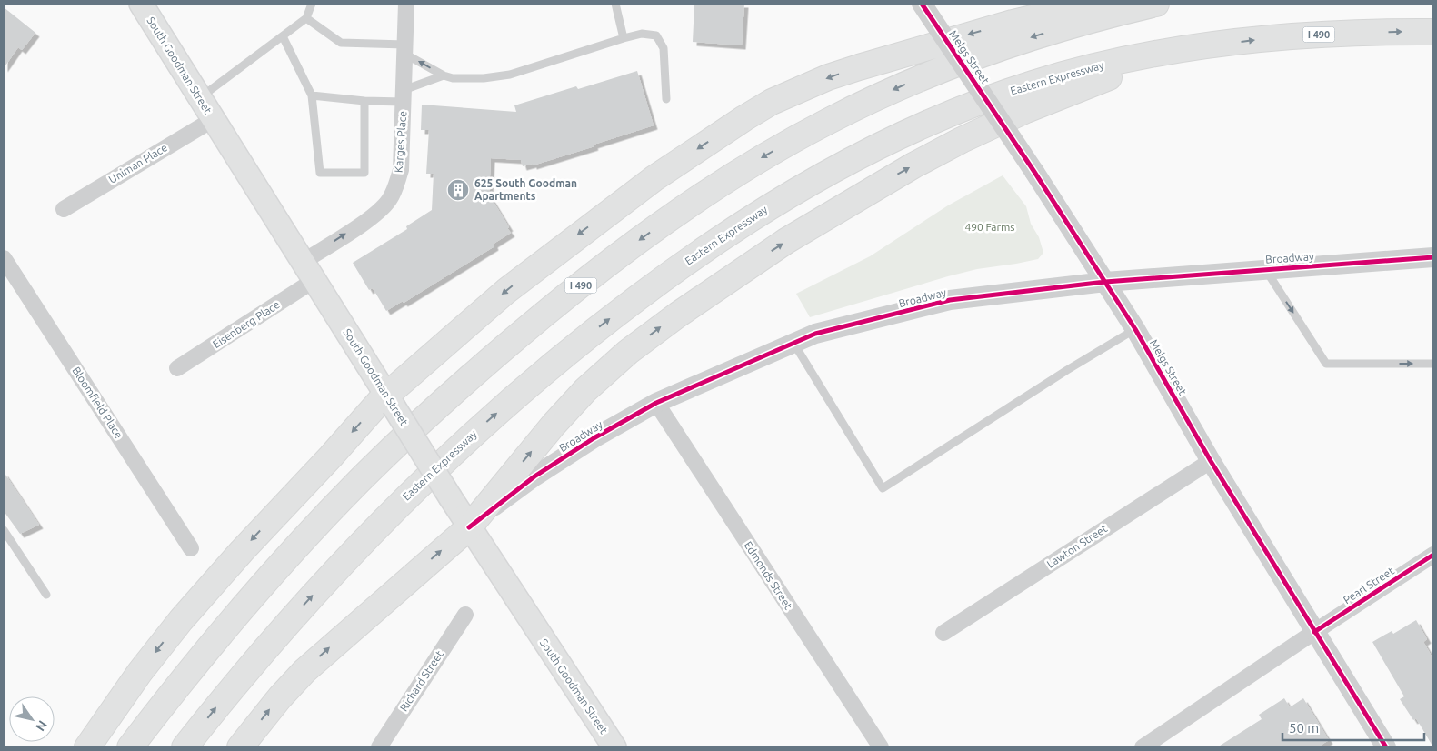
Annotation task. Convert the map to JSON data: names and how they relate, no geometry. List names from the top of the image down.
{
  "streets": {
    "highway": ["I 490", "Eastern Expressway"],
    "main road": ["South Goodman Street"],
    "street": [
      "Meigs Street",
      "Karges Place",
      "Uniman Place",
      "Broadway",
      "Eisenberg Place",
      "Bloomfield Place",
      "Lawton Street",
      "Edmonds Street",
      "Pearl Street",
      "Richard Street"
    ]
  },
  "crossings": [
    ["Meigs Street", "Broadway"],
    ["Meigs Street", "Lawton Street"],
    ["Meigs Street", "Pearl Street"],
    ["South Goodman Street", "Karges Place"],
    ["South Goodman Street", "Uniman Place"],
    ["South Goodman Street", "Broadway"],
    ["South Goodman Street", "Eisenberg Place"],
    ["Karges Place", "Eisenberg Place"],
    ["Broadway", "Edmonds Street"]
  ],
  "one_way": ["Karges Place"],
  "parks": ["490 Farms"],
  "places": {
    "building": ["625 South Goodman Apartments"]
  },
  "scale_bar": "50 m",
  "north": "bottom right"
}
